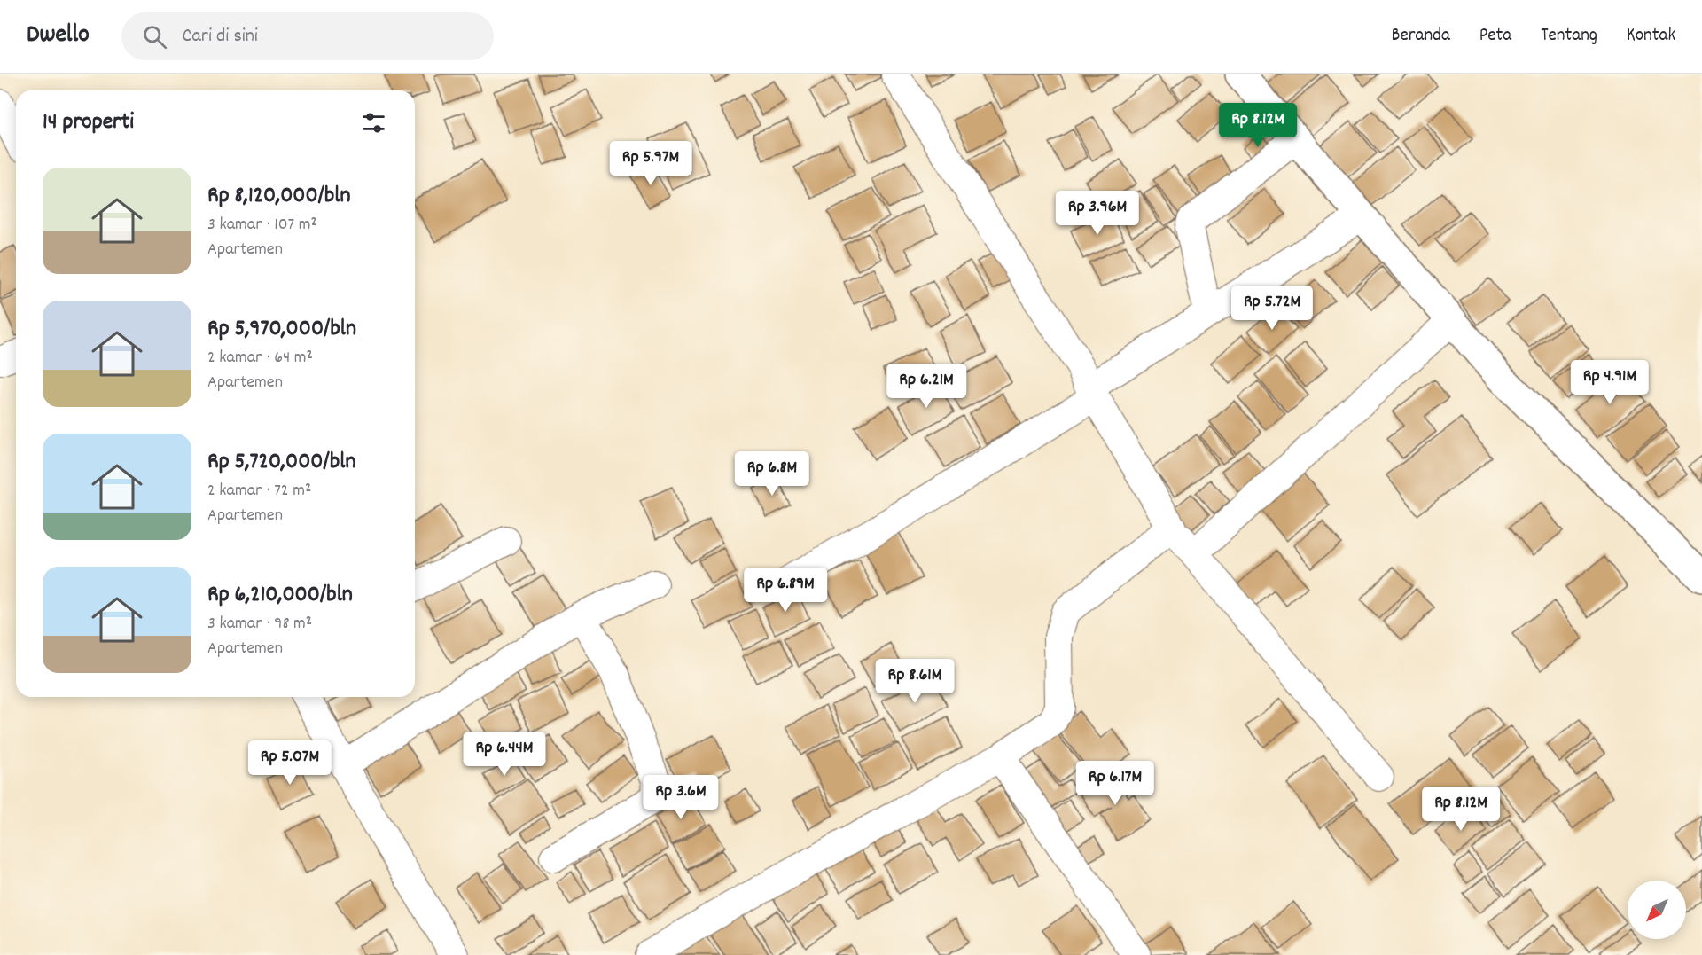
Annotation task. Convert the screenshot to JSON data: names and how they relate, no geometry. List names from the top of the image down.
{
  "north": "bottom left",
  "page": {
    "header": "Dwello",
    "search": "Cari di sini",
    "nav": [
      "Beranda",
      "Peta",
      "Tentang",
      "Kontak"
    ],
    "heading": "14 properti",
    "price": [
      "Rp 8.12M",
      "Rp 5.97M",
      "Rp 3.96M",
      "Rp 5.72M",
      "Rp 4.91M",
      "Rp 6.21M",
      "Rp 6.8M",
      "Rp 6.89M",
      "Rp 8.61M",
      "Rp 6.44M",
      "Rp 5.07M",
      "Rp 6.17M",
      "Rp 3.6M",
      "Rp 8.12M"
    ],
    "list": [
      {
        "name": "Rp 8,120,000/bln",
        "note": "3 kamar · 107 m² · Apartemen"
      },
      {
        "name": "Rp 5,970,000/bln",
        "note": "2 kamar · 64 m² · Apartemen"
      },
      {
        "name": "Rp 5,720,000/bln",
        "note": "2 kamar · 72 m² · Apartemen"
      },
      {
        "name": "Rp 6,210,000/bln",
        "note": "3 kamar · 98 m² · Apartemen"
      }
    ]
  }
}
